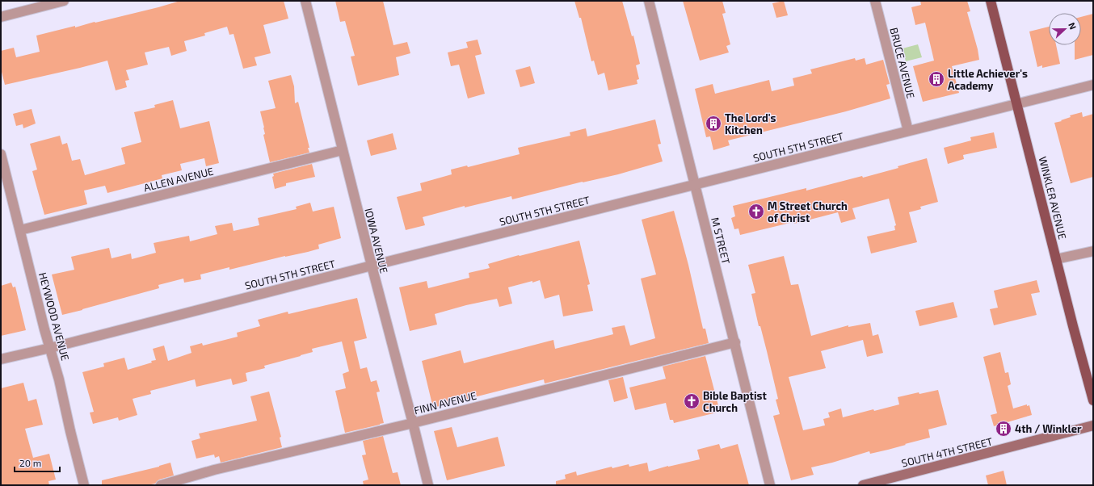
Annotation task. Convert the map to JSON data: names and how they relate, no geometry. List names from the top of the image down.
{
  "streets": {
    "main road": ["WINKLER AVENUE", "SOUTH 4TH STREET"],
    "street": [
      "BRUCE AVENUE",
      "SOUTH 5TH STREET",
      "ALLEN AVENUE",
      "IOWA AVENUE",
      "M STREET",
      "HEYWOOD AVENUE",
      "FINN AVENUE"
    ]
  },
  "crossings": [
    ["BRUCE AVENUE", "SOUTH 5TH STREET"],
    ["SOUTH 5TH STREET", "WINKLER AVENUE"],
    ["SOUTH 5TH STREET", "IOWA AVENUE"],
    ["SOUTH 5TH STREET", "M STREET"],
    ["SOUTH 5TH STREET", "HEYWOOD AVENUE"],
    ["ALLEN AVENUE", "IOWA AVENUE"],
    ["ALLEN AVENUE", "HEYWOOD AVENUE"],
    ["IOWA AVENUE", "FINN AVENUE"],
    ["M STREET", "FINN AVENUE"]
  ],
  "places": {
    "building": ["Little Achiever's Academy", "The Lord's Kitchen", "4th / Winkler"],
    "church": ["M Street Church of Christ", "Bible Baptist Church"]
  },
  "scale_bar": "20 m",
  "north": "right"
}
